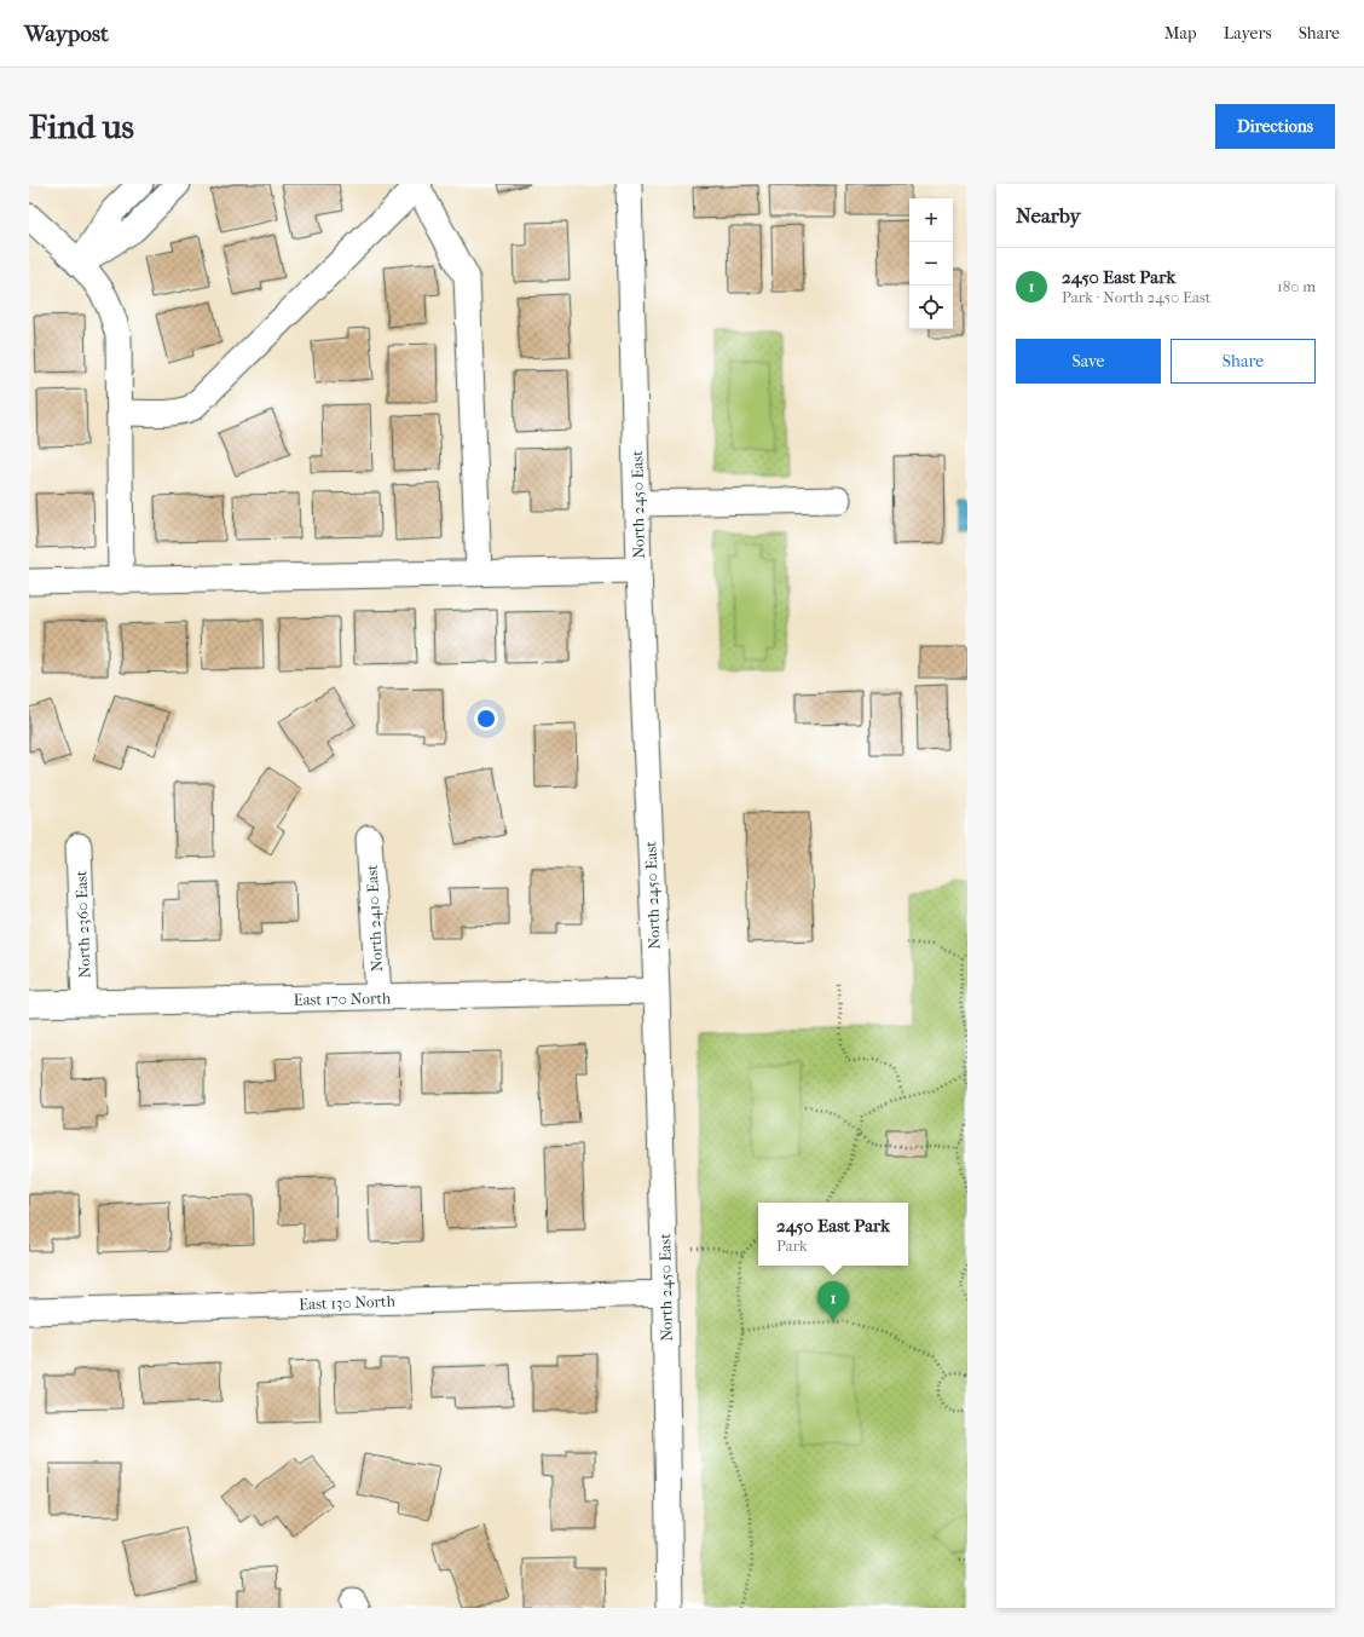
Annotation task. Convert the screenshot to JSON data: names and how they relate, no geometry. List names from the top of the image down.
{
  "streets": {
    "street": [
      "North 2450 East",
      "North 2410 East",
      "North 2360 East",
      "East 170 North",
      "East 130 North"
    ]
  },
  "crossings": [
    ["North 2450 East", "East 170 North"],
    ["North 2450 East", "East 130 North"],
    ["North 2410 East", "East 170 North"],
    ["North 2360 East", "East 170 North"]
  ],
  "page": {
    "header": "Waypost",
    "nav": ["Map", "Layers", "Share"],
    "buttons": [
      "Directions",
      ["Save", "Share"]
    ],
    "title": "Find us",
    "heading": "Nearby",
    "map_buttons": ["+", "−"],
    "list": [
      {
        "mark": "1",
        "name": "2450 East Park",
        "note": "Park · North 2450 East",
        "value": "180 m"
      }
    ],
    "popup": ["2450 East Park", "Park"],
    "pins": "1"
  }
}
